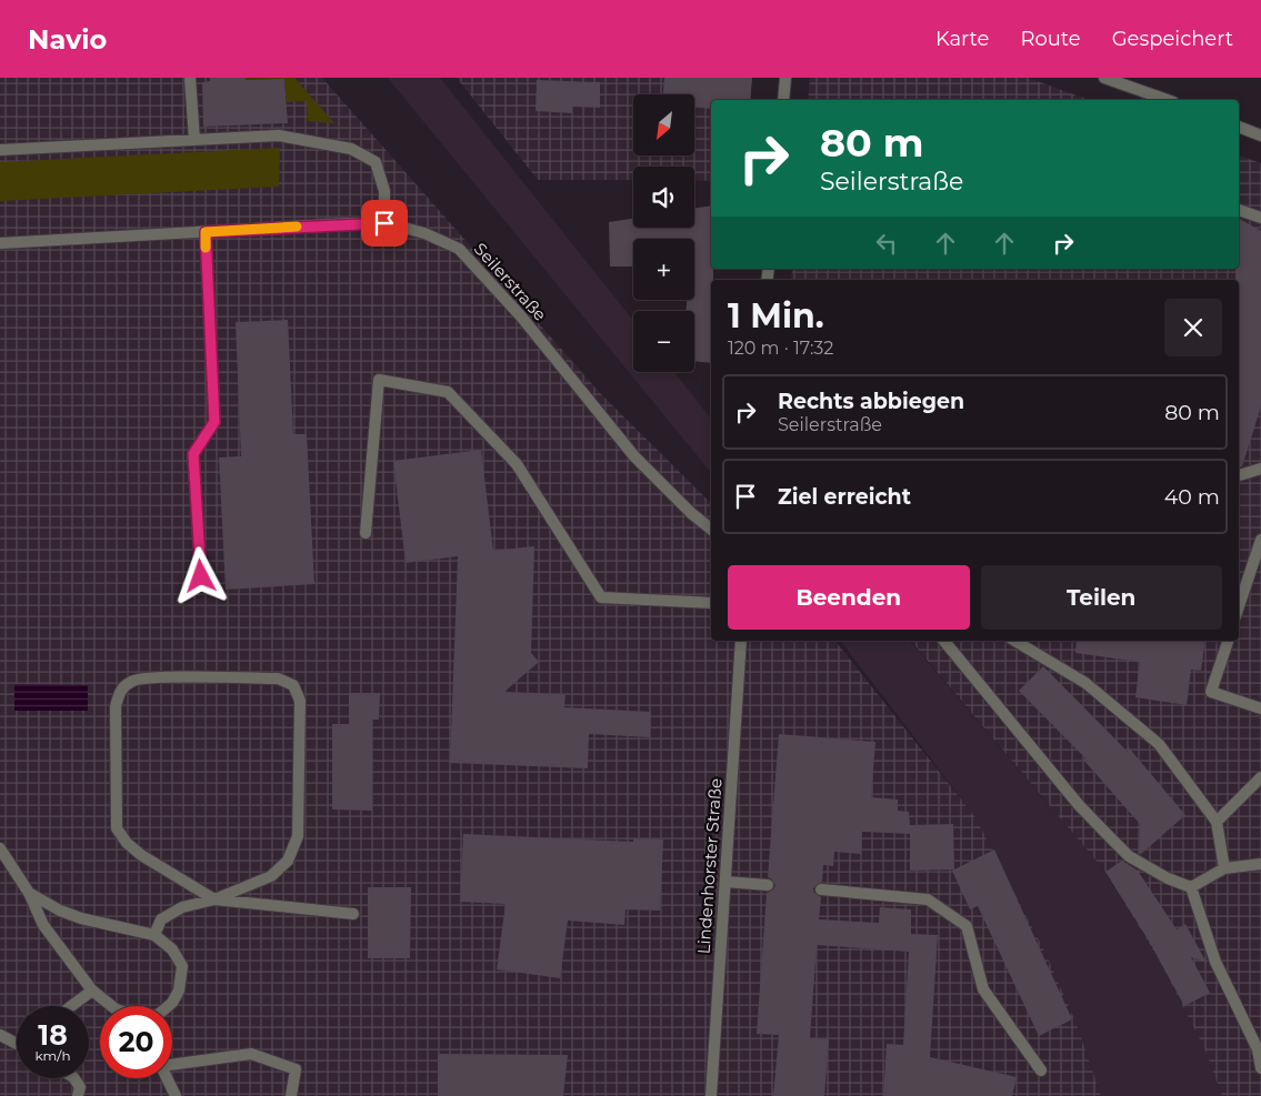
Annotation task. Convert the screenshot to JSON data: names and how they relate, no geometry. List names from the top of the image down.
{
  "streets": {
    "street": ["Seilerstraße", "Lindenhorster Straße"]
  },
  "north": "bottom left",
  "page": {
    "header": "Navio",
    "nav": ["Karte", "Route", "Gespeichert"],
    "map_buttons": ["+", "−"],
    "turn": ["80 m", "Seilerstraße"],
    "heading": ["1 Min.", "120 m · 17:32"],
    "list": [
      {
        "name": "Rechts abbiegen",
        "note": "Seilerstraße",
        "value": "80 m"
      },
      {
        "name": "Ziel erreicht",
        "value": "40 m"
      }
    ],
    "buttons": ["Beenden", "Teilen"],
    "speed": "18 km/h",
    "limit": "20"
  }
}
